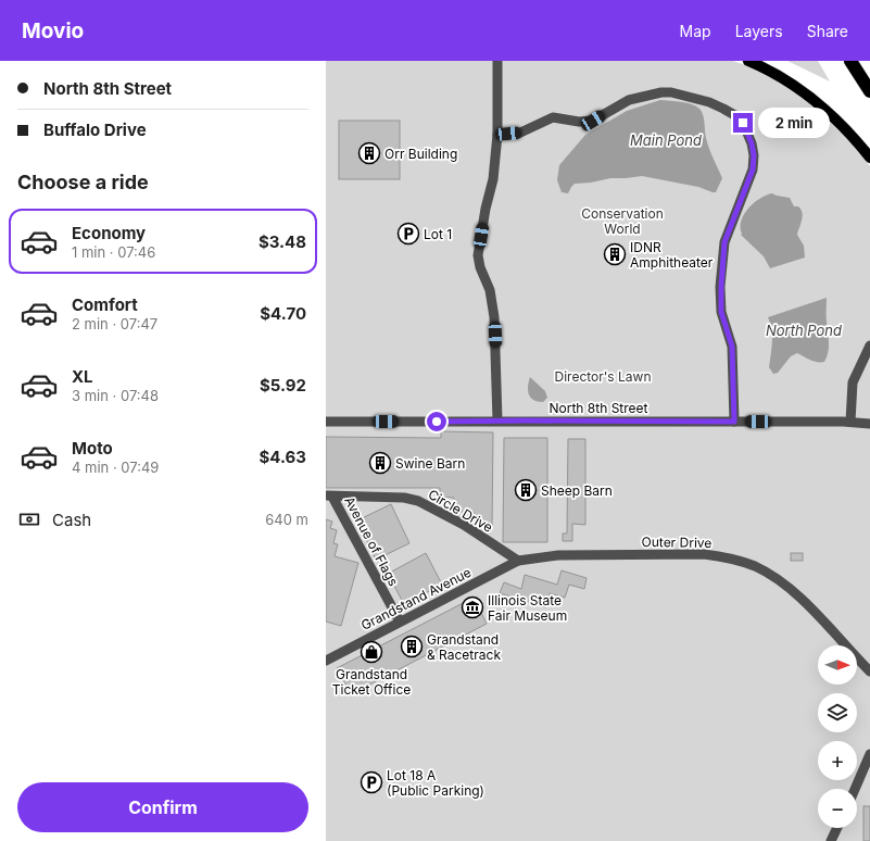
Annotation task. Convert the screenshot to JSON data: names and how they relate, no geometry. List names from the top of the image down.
{
  "streets": {
    "street": [
      "North 8th Street",
      "Circle Drive",
      "Avenue of Flags",
      "Outer Drive",
      "Grandstand Avenue"
    ]
  },
  "crossings": [
    ["Circle Drive", "Avenue of Flags"],
    ["Circle Drive", "Outer Drive"],
    ["Circle Drive", "Grandstand Avenue"],
    ["Avenue of Flags", "Grandstand Avenue"],
    ["Outer Drive", "Grandstand Avenue"]
  ],
  "water": ["Main Pond", "North Pond"],
  "parks": ["Conservation World", "Director's Lawn"],
  "places": {
    "building": [
      "Orr Building",
      "IDNR Amphitheater",
      "Swine Barn",
      "Sheep Barn",
      "Grandstand & Racetrack"
    ],
    "parking": ["Lot 1", "Lot 18 A (Public Parking)"],
    "museum": ["Illinois State Fair Museum"],
    "shop": ["Grandstand Ticket Office"]
  },
  "north": "right",
  "page": {
    "header": "Movio",
    "nav": ["Map", "Layers", "Share"],
    "banner": ["North 8th Street", "Buffalo Drive"],
    "bubble": "2 min",
    "heading": "Choose a ride",
    "list": [
      {
        "name": "Economy",
        "note": "1 min · 07:46",
        "value": "$3.48"
      },
      {
        "name": "Comfort",
        "note": "2 min · 07:47",
        "value": "$4.70"
      },
      {
        "name": "XL",
        "note": "3 min · 07:48",
        "value": "$5.92"
      },
      {
        "name": "Moto",
        "note": "4 min · 07:49",
        "value": "$4.63"
      }
    ],
    "pay": ["Cash", "640 m"],
    "map_buttons": ["+", "−"],
    "buttons": "Confirm"
  }
}
